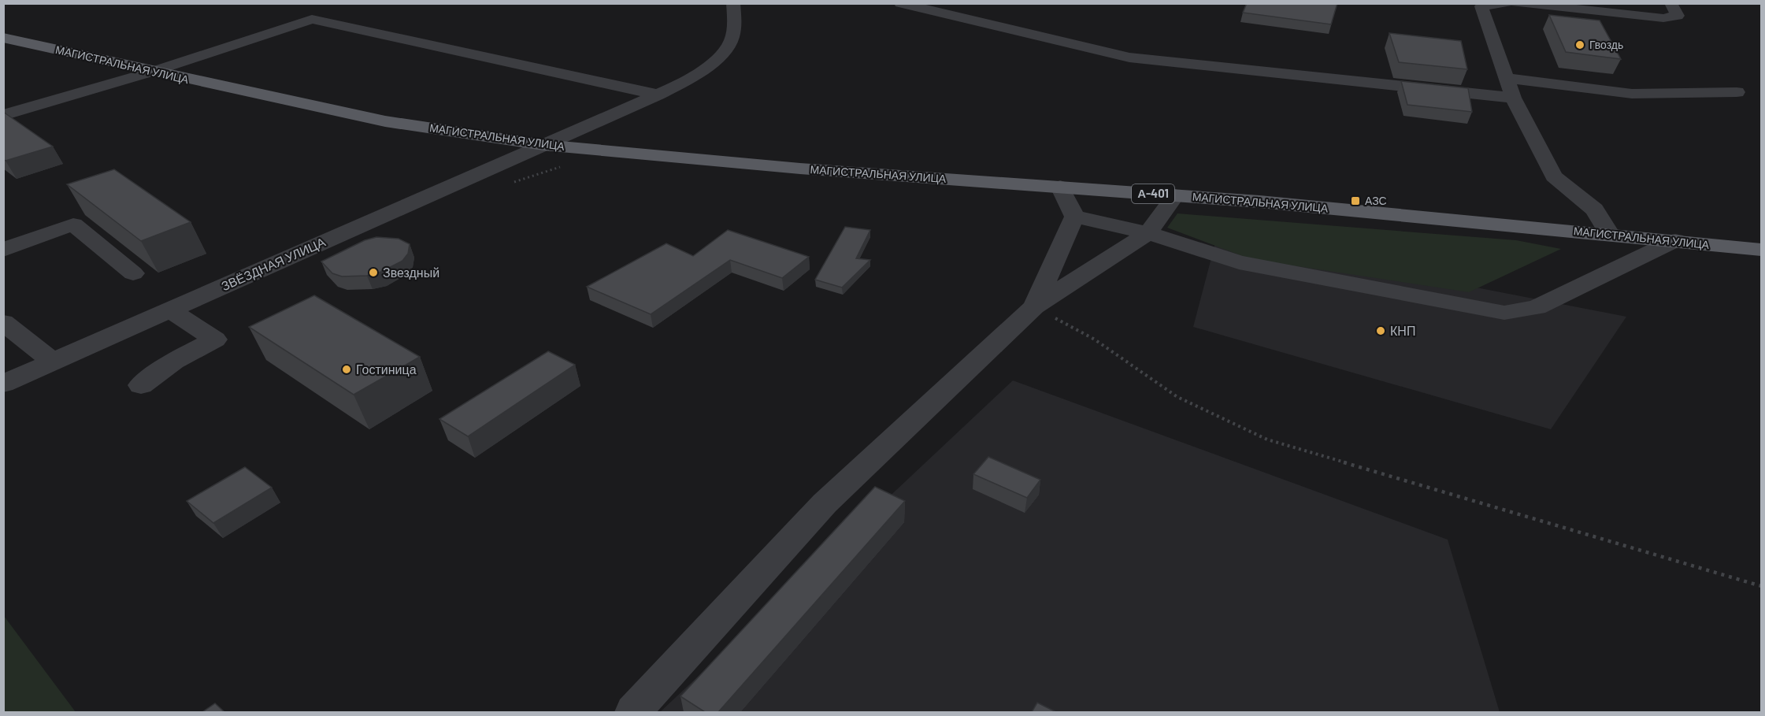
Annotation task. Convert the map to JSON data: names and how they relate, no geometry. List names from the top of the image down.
{
  "streets": {
    "main road": ["МАГИСТРАЛЬНАЯ УЛИЦА", "А-401"],
    "street": ["ЗВЁЗДНАЯ УЛИЦА"]
  },
  "crossings": [
    ["МАГИСТРАЛЬНАЯ УЛИЦА", "ЗВЁЗДНАЯ УЛИЦА"]
  ],
  "places": {
    "other": [
      "Гвоздь",
      "Звездный",
      "КНП",
      "Гостиница"
    ],
    "transit": ["АЗС"]
  }
}
